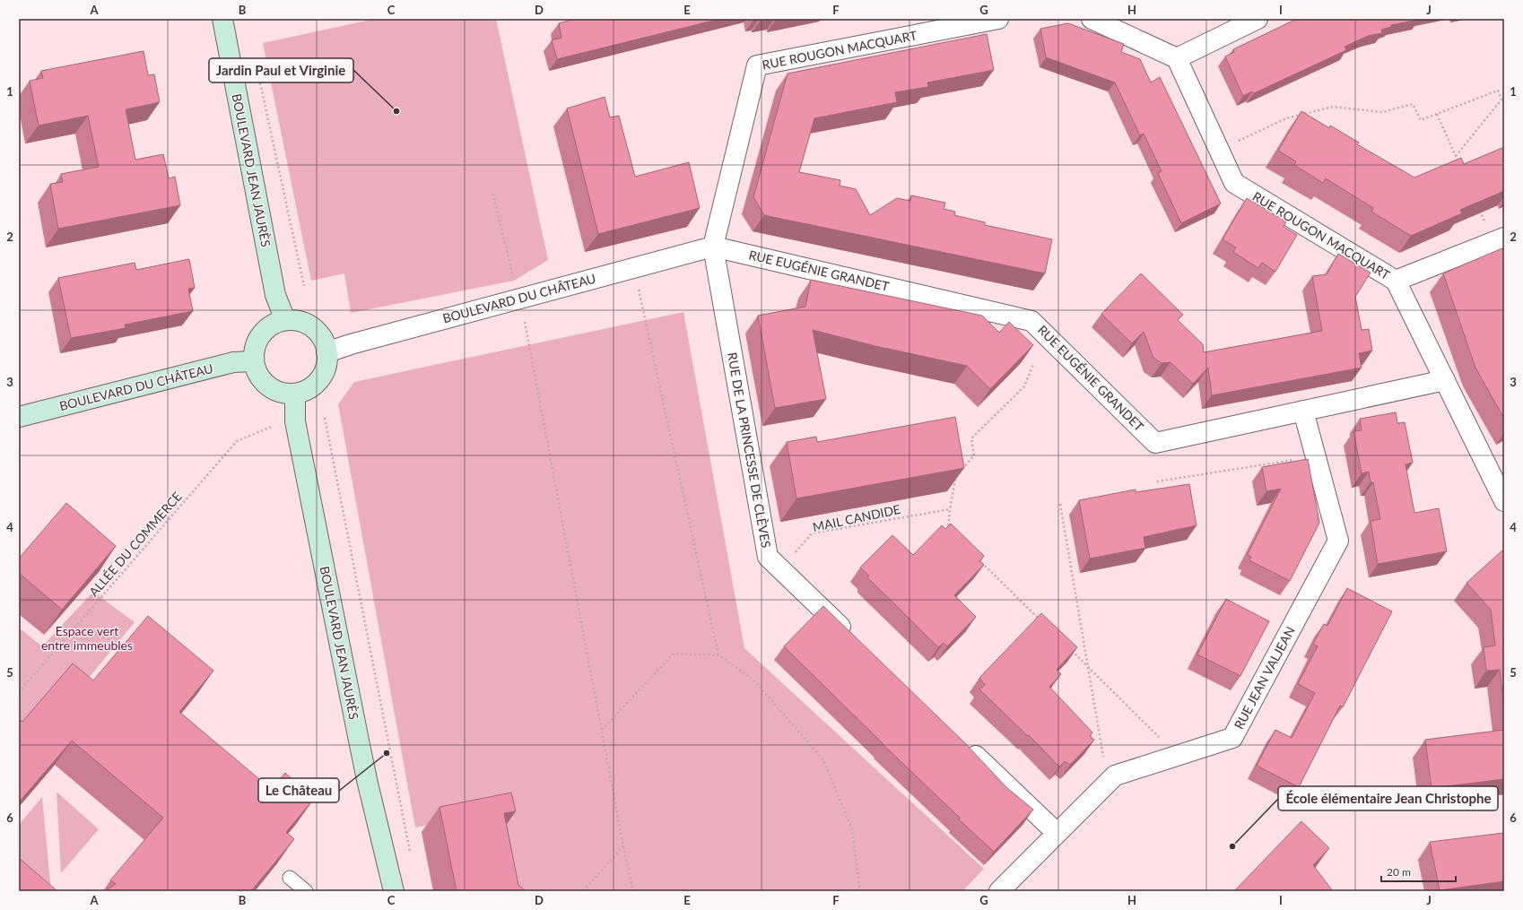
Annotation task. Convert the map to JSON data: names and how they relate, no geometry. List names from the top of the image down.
{
  "streets": {
    "street": [
      "RUE ROUGON MACQUART",
      "BOULEVARD JEAN JAURÈS",
      "RUE EUGÉNIE GRANDET",
      "BOULEVARD DU CHÂTEAU",
      "RUE DE LA PRINCESSE DE CLÈVES",
      "RUE JEAN VALJEAN"
    ],
    "path": ["MAIL CANDIDE", "ALLÉE DU COMMERCE"]
  },
  "crossings": [
    ["RUE ROUGON MACQUART", "RUE EUGÉNIE GRANDET"],
    ["RUE ROUGON MACQUART", "BOULEVARD DU CHÂTEAU"],
    ["RUE ROUGON MACQUART", "RUE DE LA PRINCESSE DE CLÈVES"],
    ["BOULEVARD JEAN JAURÈS", "BOULEVARD DU CHÂTEAU"],
    ["RUE EUGÉNIE GRANDET", "BOULEVARD DU CHÂTEAU"],
    ["RUE EUGÉNIE GRANDET", "RUE DE LA PRINCESSE DE CLÈVES"],
    ["RUE EUGÉNIE GRANDET", "RUE JEAN VALJEAN"],
    ["BOULEVARD DU CHÂTEAU", "RUE DE LA PRINCESSE DE CLÈVES"],
    ["RUE DE LA PRINCESSE DE CLÈVES", "MAIL CANDIDE"]
  ],
  "parks": ["Espace vert entre immeubles"],
  "places": ["Jardin Paul et Virginie", "Le Château", "École élémentaire Jean Christophe"],
  "scale_bar": "20 m",
  "grid": {
    "columns": [
      "A",
      "B",
      "C",
      "D",
      "E",
      "F",
      "G",
      "H",
      "I",
      "J"
    ],
    "rows": [
      "1",
      "2",
      "3",
      "4",
      "5",
      "6"
    ]
  }
}
